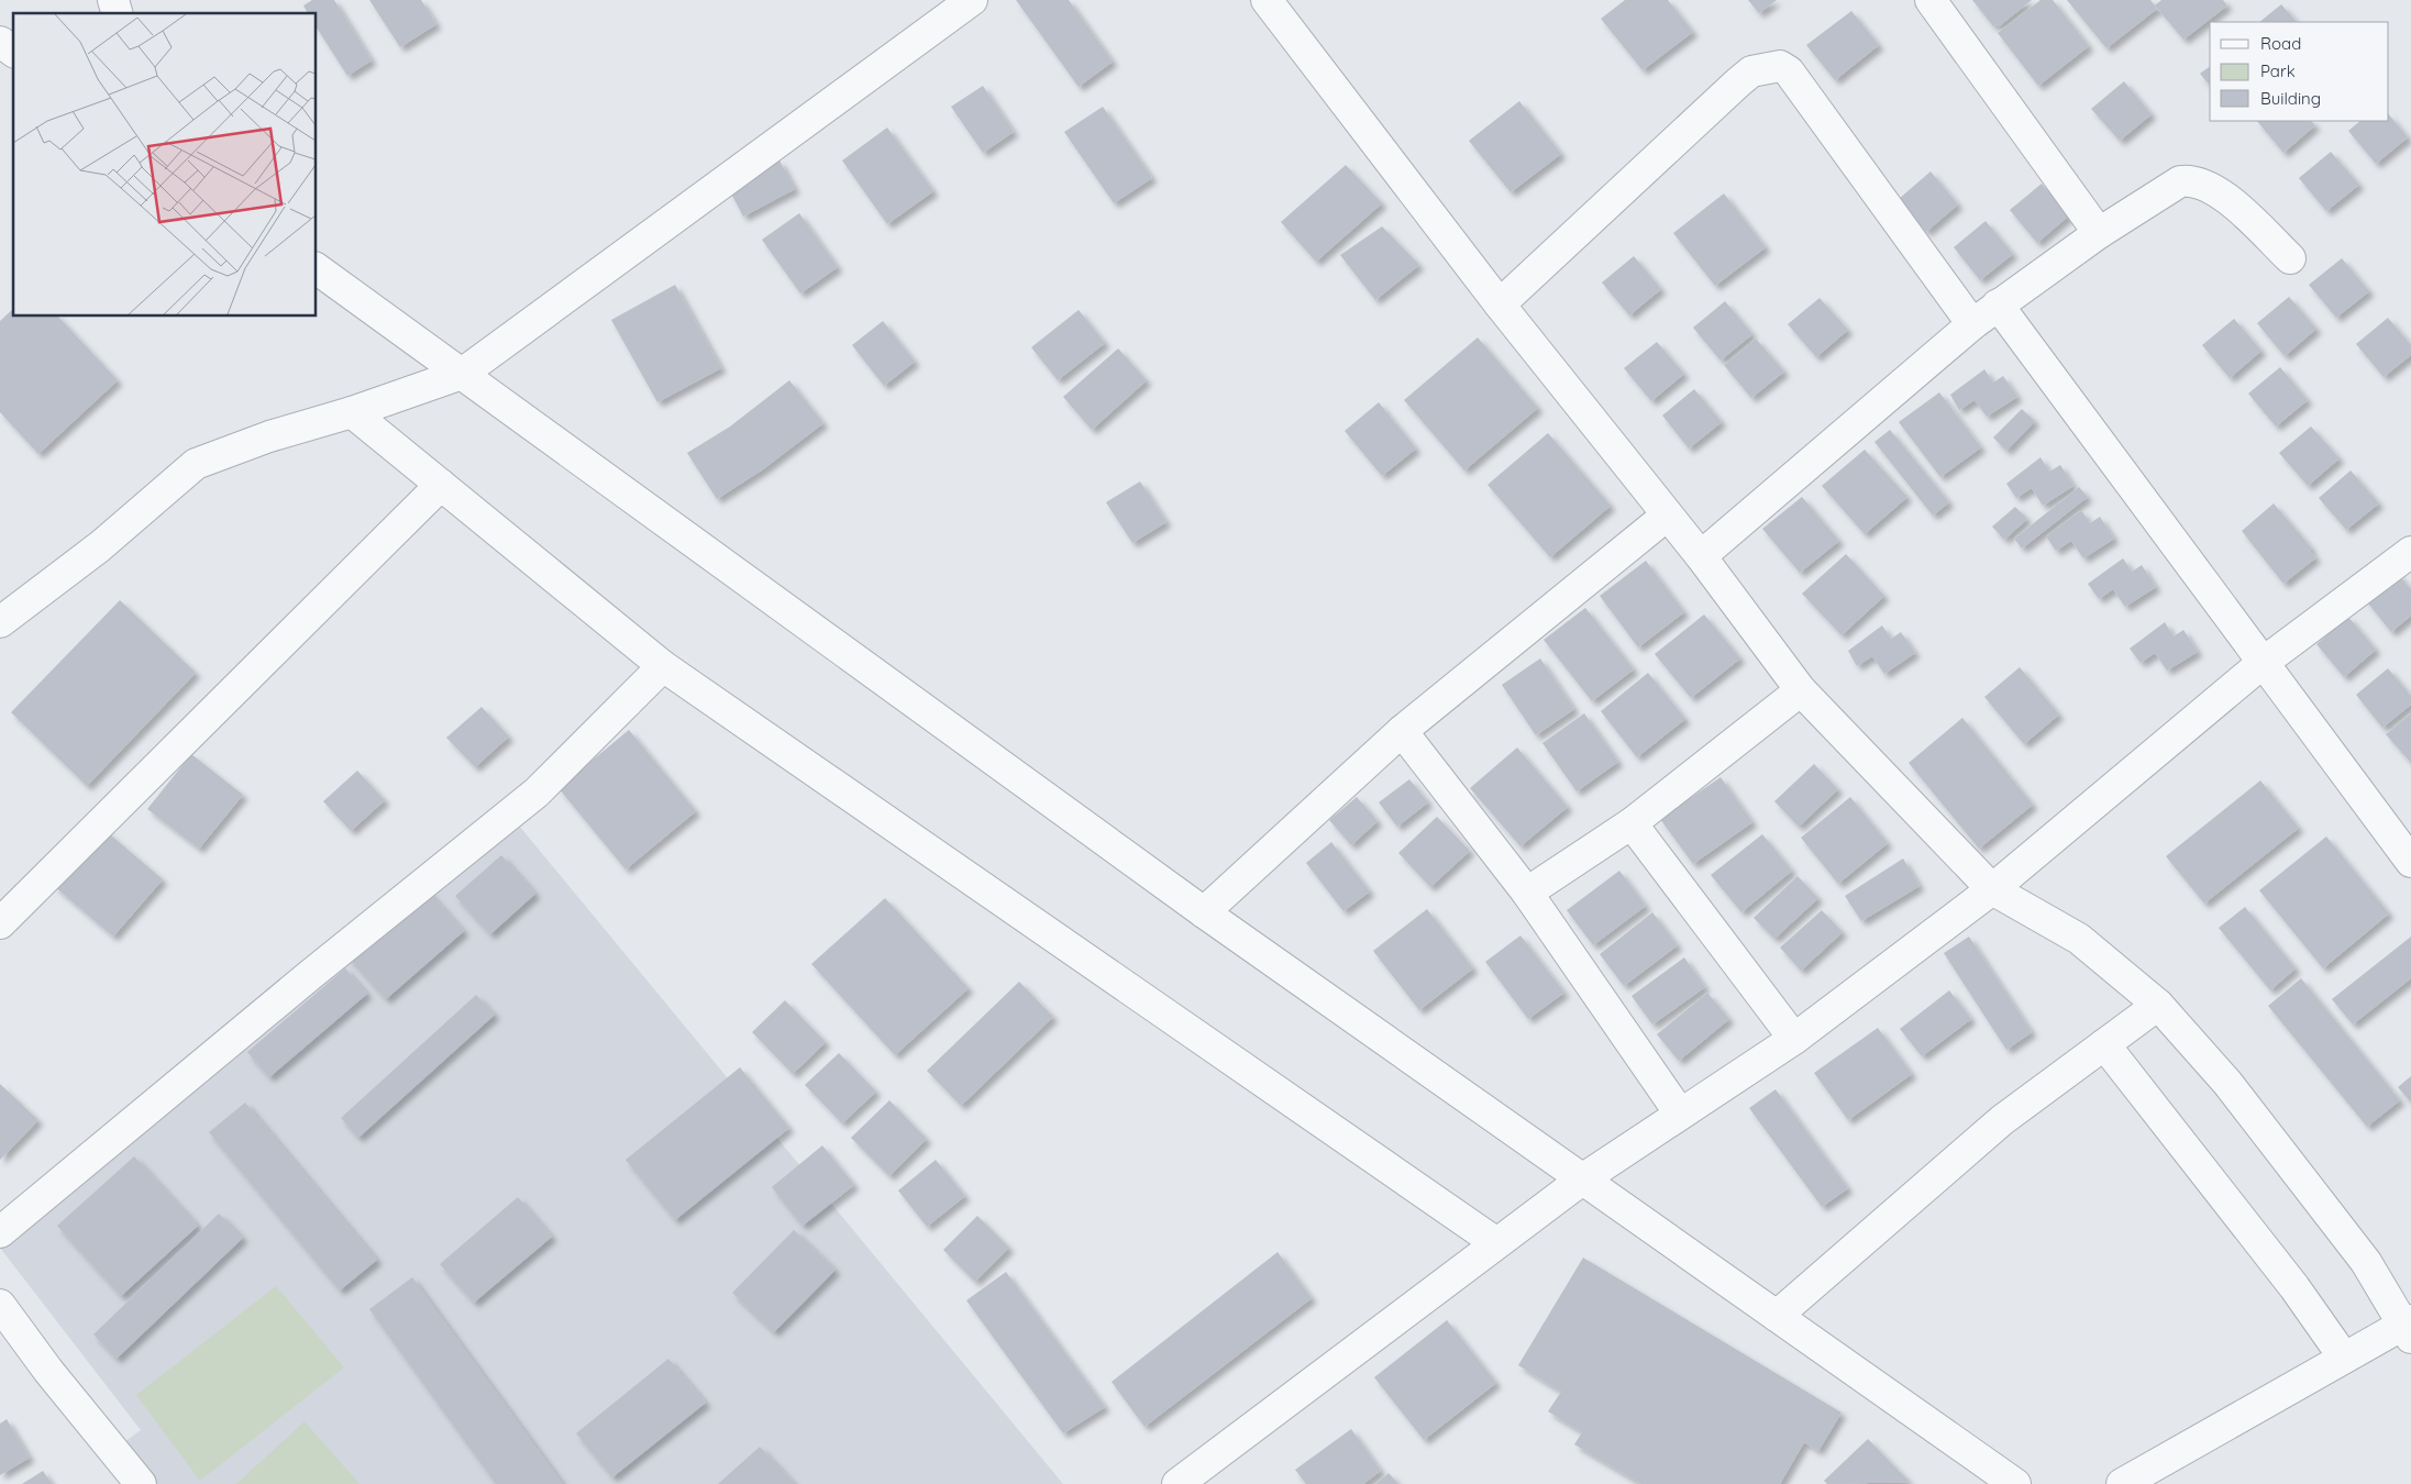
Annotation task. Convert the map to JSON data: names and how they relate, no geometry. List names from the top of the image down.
{
  "legend": ["Road", "Park", "Building"]
}
